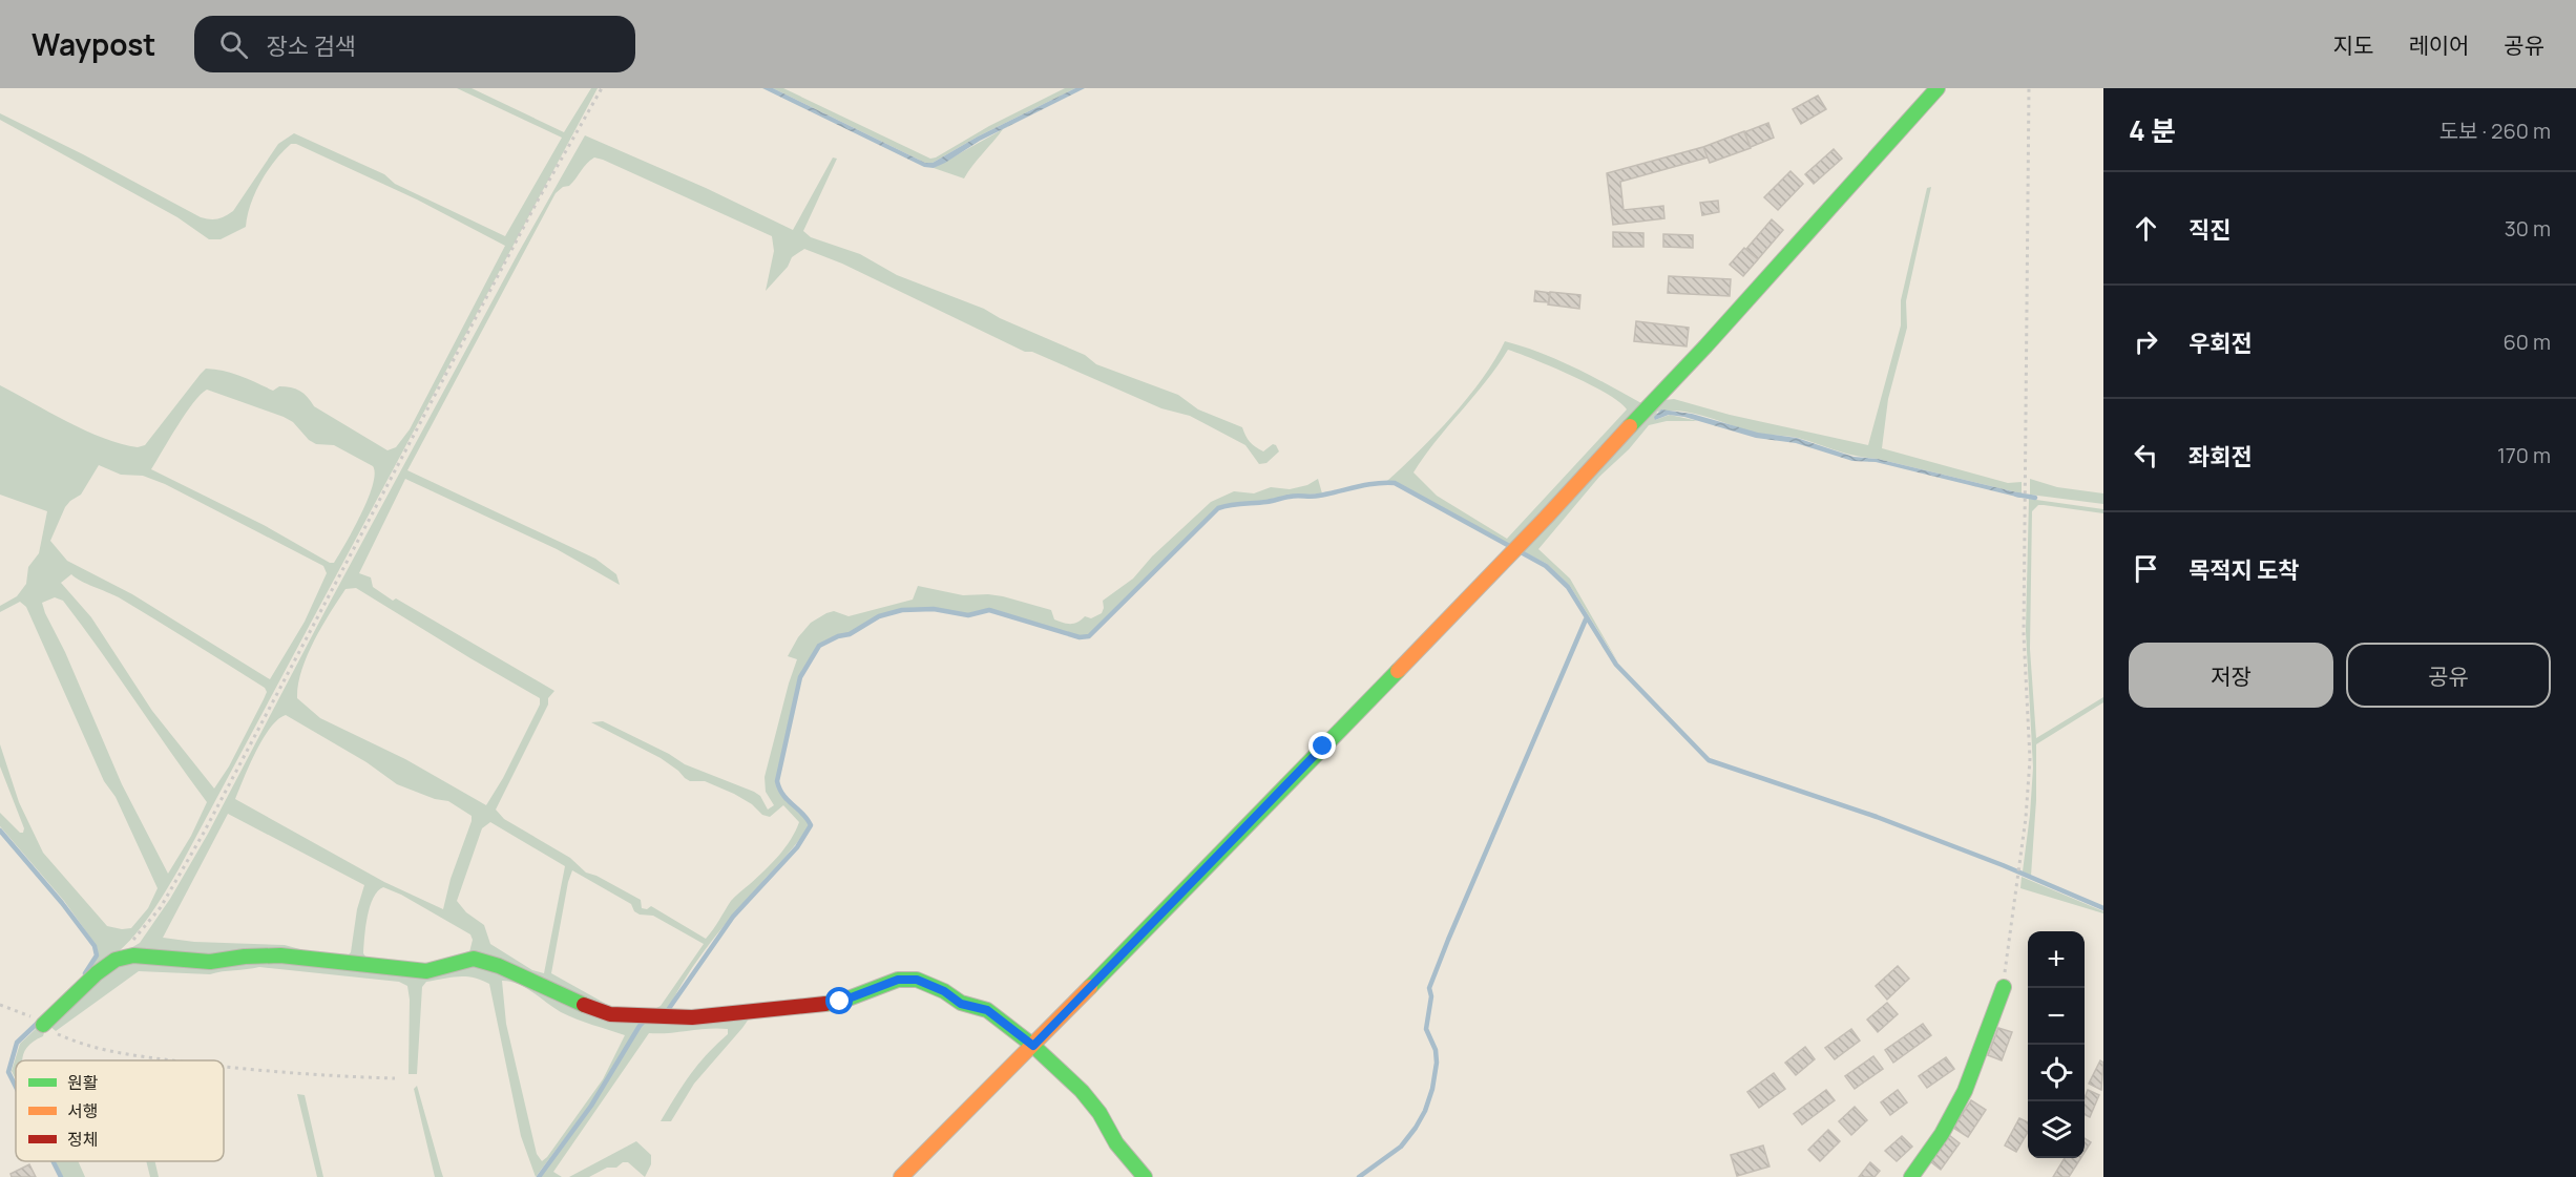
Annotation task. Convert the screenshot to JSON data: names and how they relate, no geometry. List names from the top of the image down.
{
  "legend": ["원활", "서행", "정체"],
  "page": {
    "header": "Waypost",
    "search": "장소 검색",
    "nav": ["지도", "레이어", "공유"],
    "heading": ["4 분", "도보 · 260 m"],
    "list": [
      ["직진", "30 m"],
      ["우회전", "60 m"],
      ["좌회전", "170 m"],
      "목적지 도착"
    ],
    "buttons": ["저장", "공유"],
    "map_buttons": ["+", "−"]
  }
}
